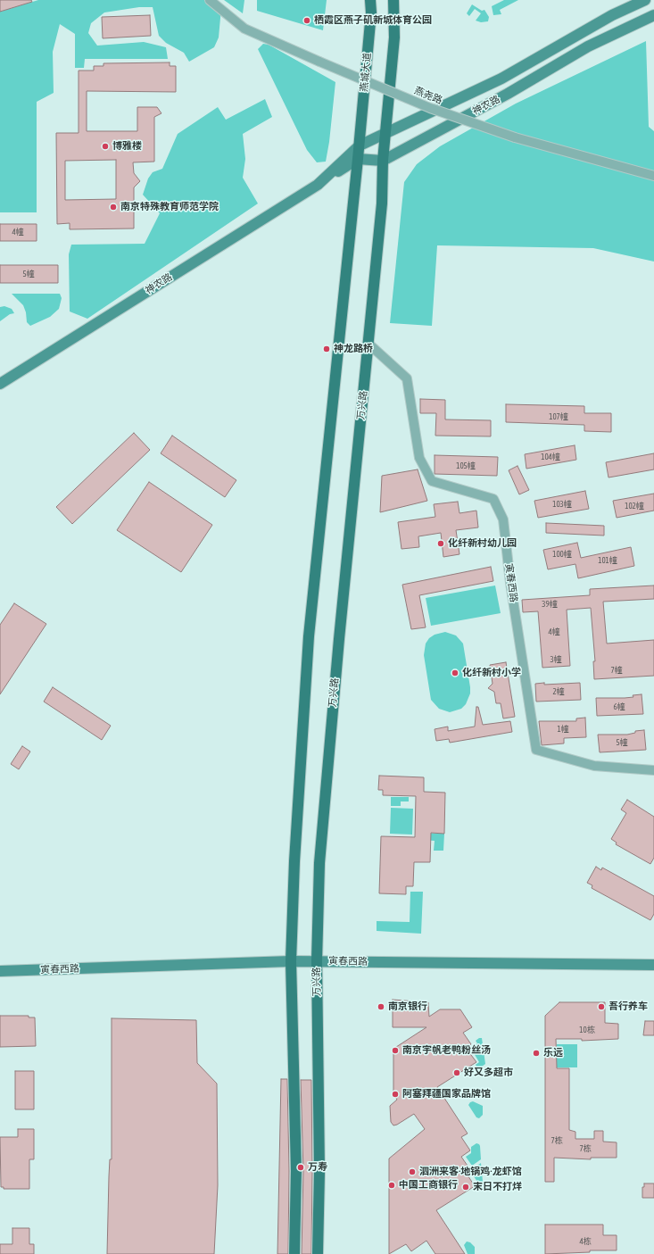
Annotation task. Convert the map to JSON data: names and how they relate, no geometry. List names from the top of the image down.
{
  "streets": {
    "main road": ["燕城大道", "万兴路"],
    "street": ["燕尧路", "神农路", "寅春西路"]
  },
  "crossings": [
    ["燕城大道", "神农路"],
    ["神农路", "万兴路"],
    ["万兴路", "寅春西路"]
  ],
  "places": [
    "栖霞区燕子矶新城体育公园",
    "博雅楼",
    "南京特殊教育师范学院",
    "神龙路桥",
    "化纤新村幼儿园",
    "化纤新村小学",
    "南京银行",
    "吾行养车",
    "南京宇帆老鸭粉丝汤",
    "乐远",
    "好又多超市",
    "阿塞拜疆国家品牌馆",
    "万寿",
    "泗洲来客·地锅鸡·龙虾馆",
    "中国工商银行",
    "末日不打烊"
  ],
  "house_numbers": [
    "4幢",
    "5幢",
    "107幢",
    "104幢",
    "105幢",
    "103幢",
    "102幢",
    "100幢",
    "101幢",
    "39幢",
    "4幢",
    "3幢",
    "7幢",
    "2幢",
    "6幢",
    "1幢",
    "5幢",
    "10栋",
    "7栋",
    "7栋",
    "4栋"
  ]
}
